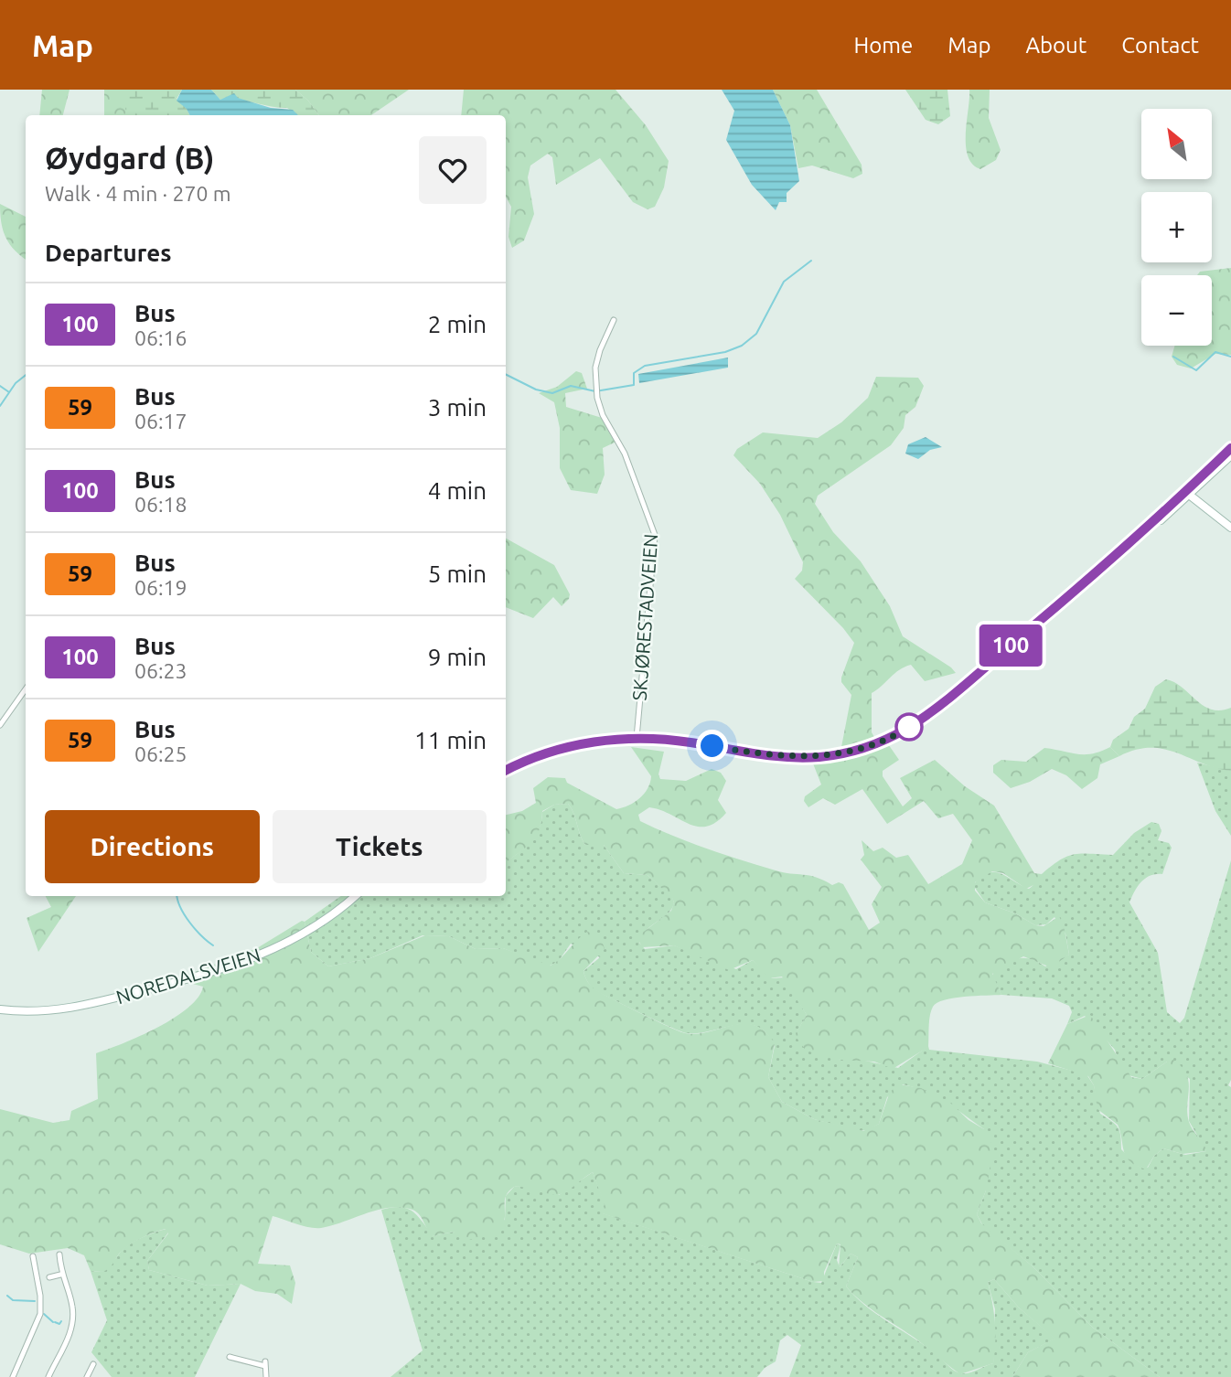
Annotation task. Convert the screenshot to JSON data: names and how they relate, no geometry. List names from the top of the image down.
{
  "streets": {
    "main road": ["NOREDALSVEIEN"],
    "street": ["SKJØRESTADVEIEN"]
  },
  "lines": ["bus line 100"],
  "north": "top left",
  "page": {
    "header": "Map",
    "nav": [
      "Home",
      "Map",
      "About",
      "Contact"
    ],
    "on_map": "100",
    "map_buttons": ["+", "−"],
    "heading": [
      ["Øydgard (B)", "Walk · 4 min · 270 m"],
      "Departures"
    ],
    "list": [
      {
        "mark": "100",
        "name": "Bus",
        "note": "06:16",
        "value": "2 min"
      },
      {
        "mark": "59",
        "name": "Bus",
        "note": "06:17",
        "value": "3 min"
      },
      {
        "mark": "100",
        "name": "Bus",
        "note": "06:18",
        "value": "4 min"
      },
      {
        "mark": "59",
        "name": "Bus",
        "note": "06:19",
        "value": "5 min"
      },
      {
        "mark": "100",
        "name": "Bus",
        "note": "06:23",
        "value": "9 min"
      },
      {
        "mark": "59",
        "name": "Bus",
        "note": "06:25",
        "value": "11 min"
      }
    ],
    "buttons": ["Directions", "Tickets"]
  }
}
